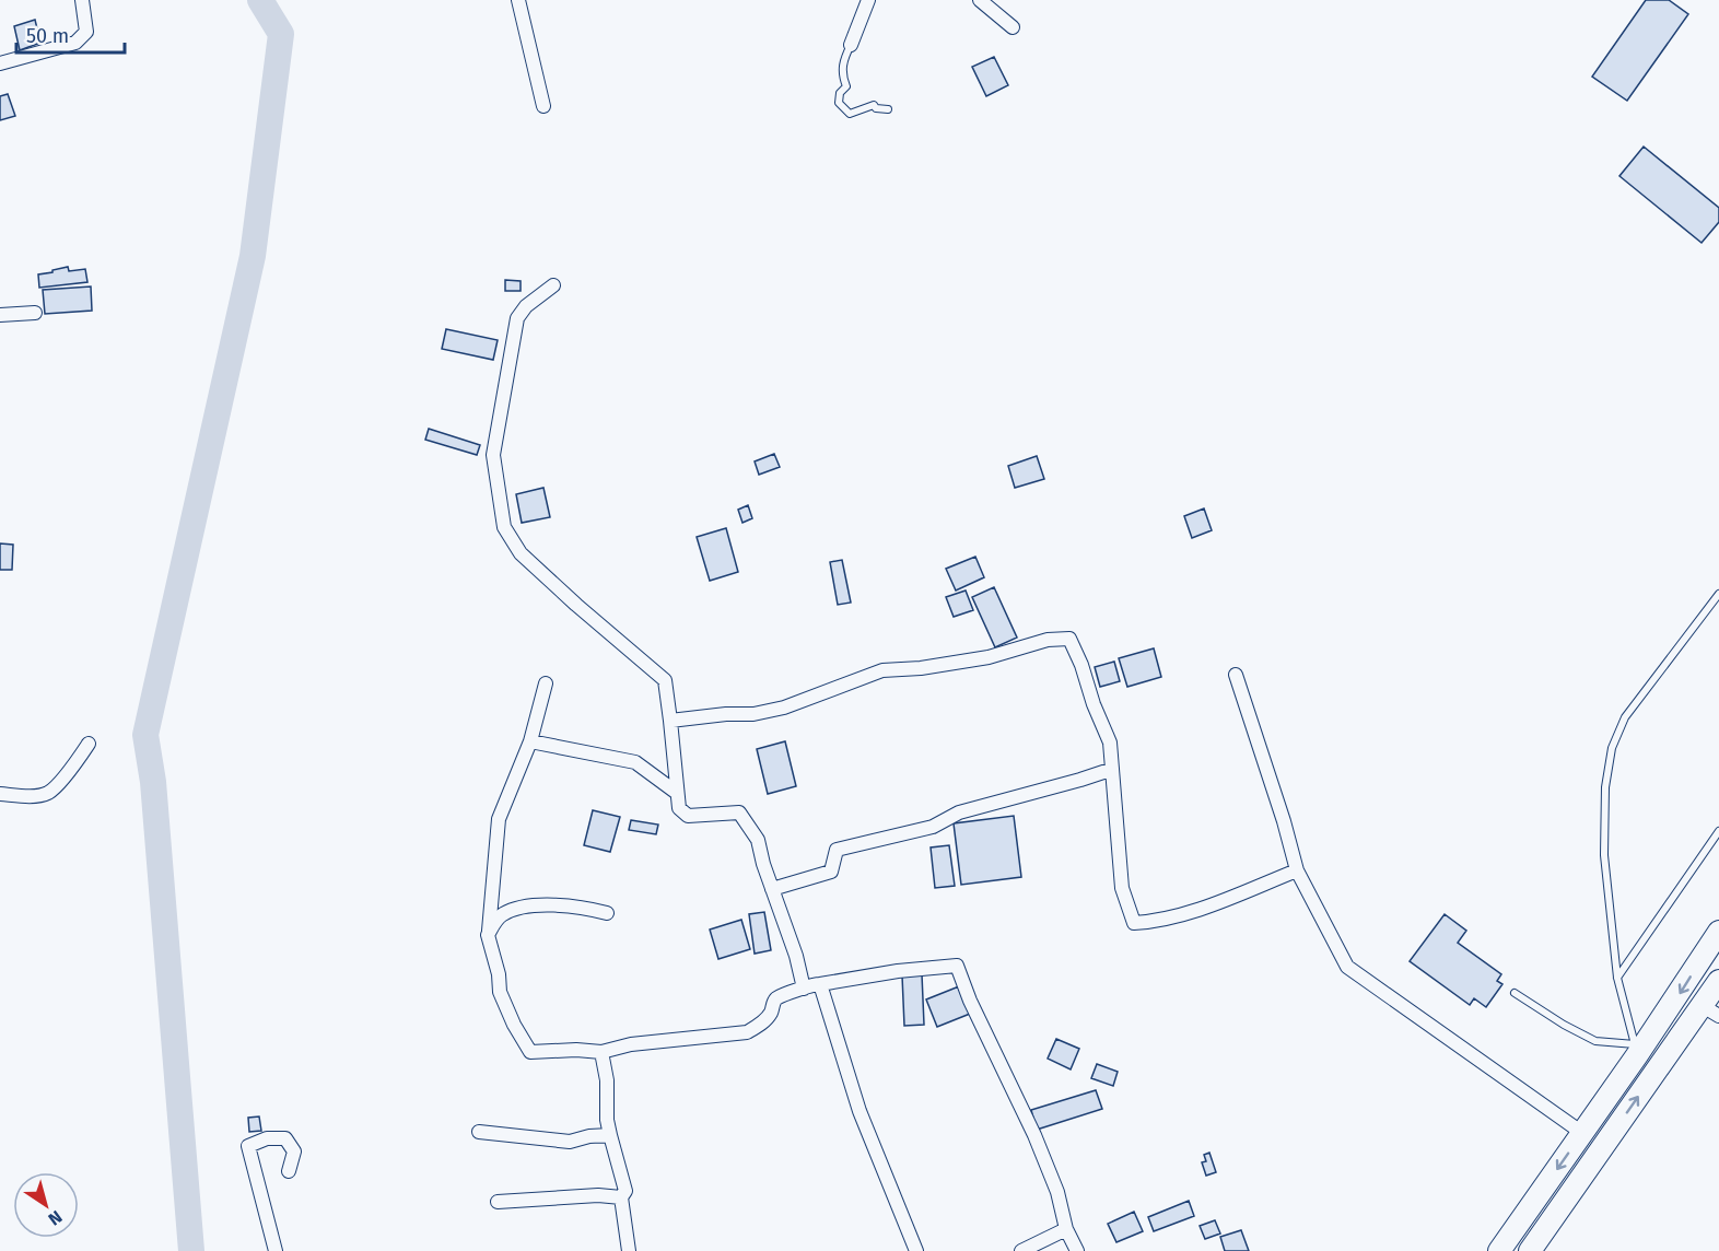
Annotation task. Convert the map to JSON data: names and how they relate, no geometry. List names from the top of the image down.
{
  "scale_bar": "50 m",
  "north": "bottom right"
}
